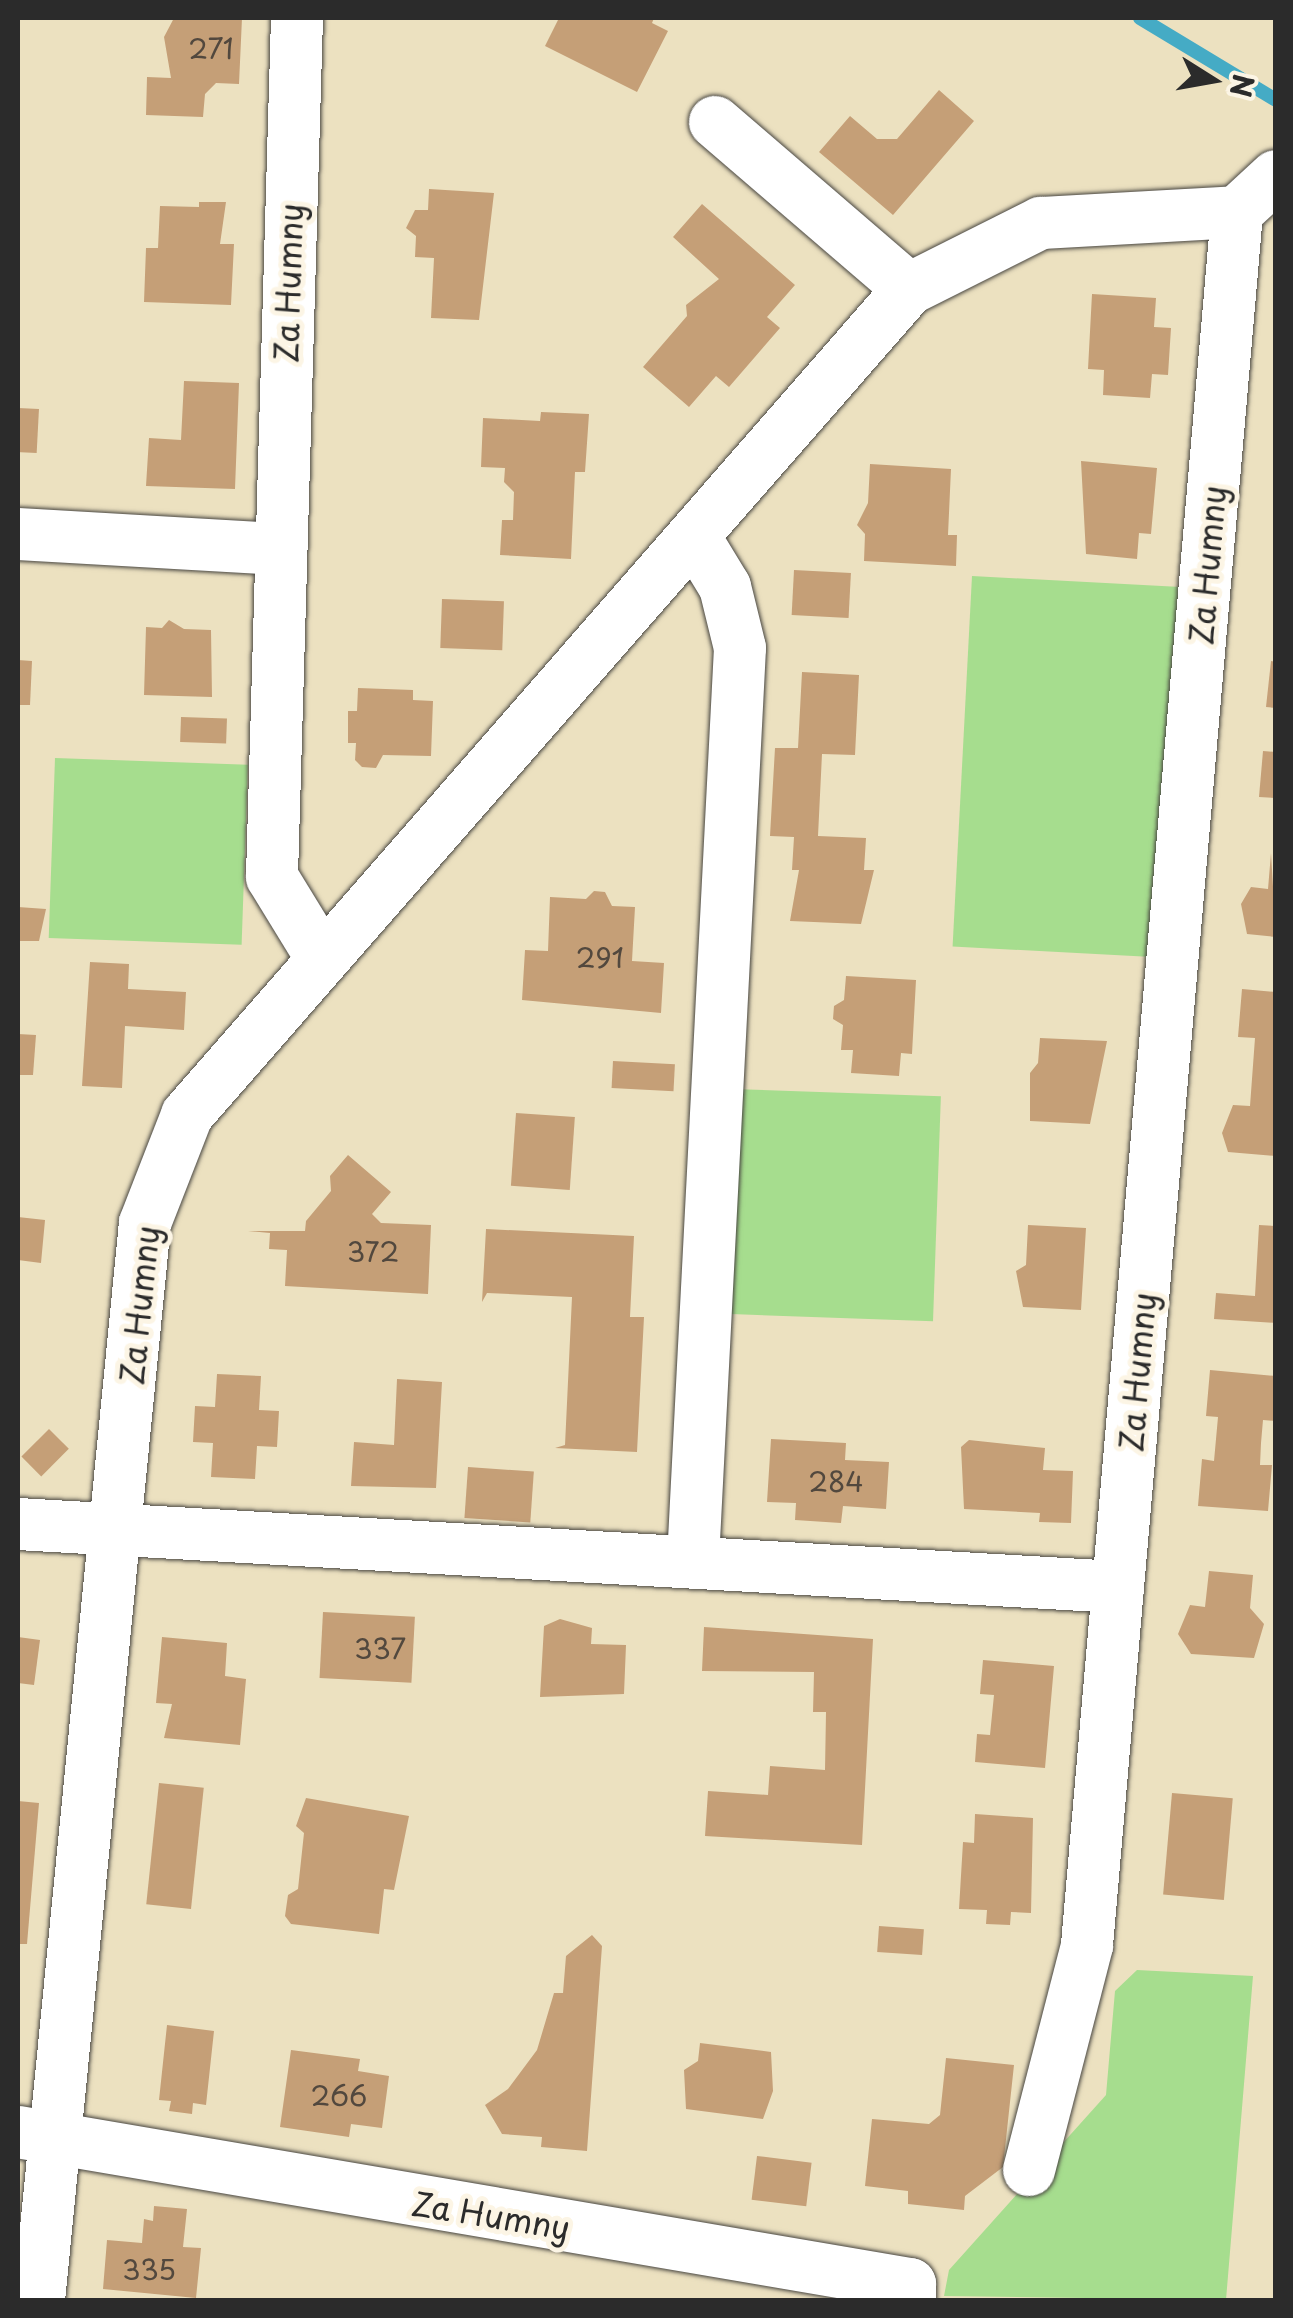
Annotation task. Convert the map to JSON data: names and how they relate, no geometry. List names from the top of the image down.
{
  "streets": {
    "street": ["Za Humny"]
  },
  "house_numbers": [
    "271",
    "291",
    "372",
    "284",
    "337",
    "266",
    "335"
  ],
  "north": "right"
}
